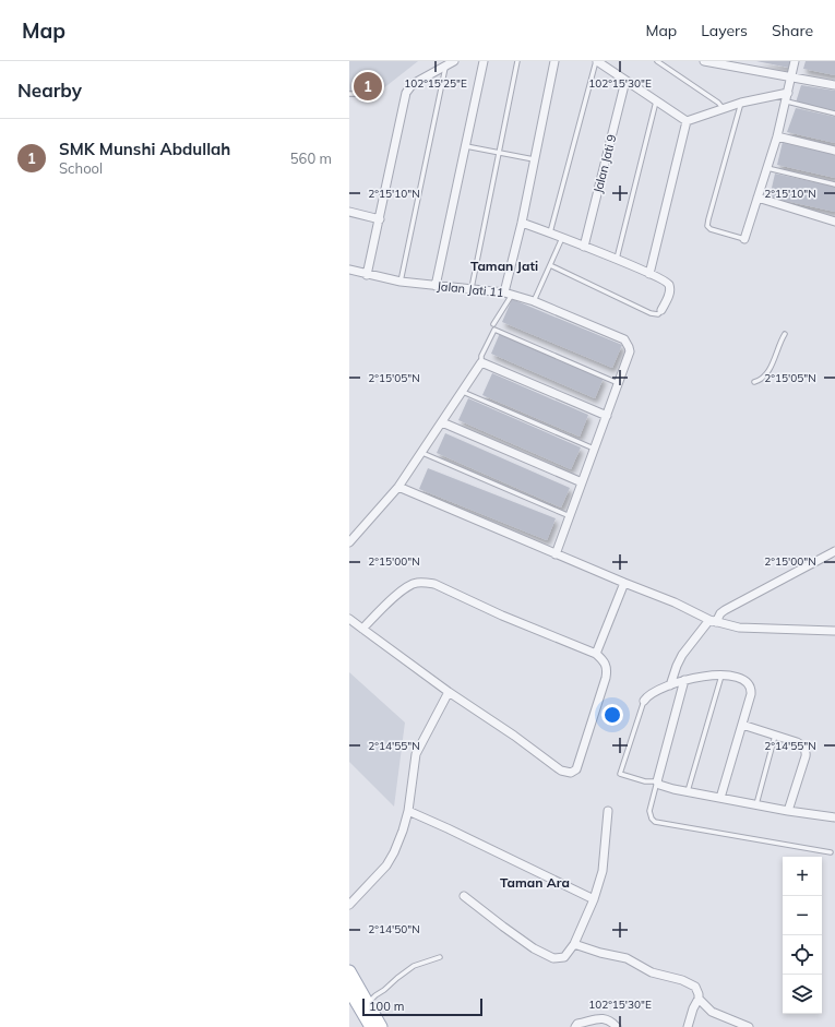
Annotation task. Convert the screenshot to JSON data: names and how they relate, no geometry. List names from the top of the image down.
{
  "streets": {
    "street": ["Jalan Jati 9", "Jalan Jati 11"]
  },
  "districts": ["Taman Jati", "Taman Ara"],
  "scale_bar": "100 m",
  "page": {
    "header": "Map",
    "nav": ["Map", "Layers", "Share"],
    "heading": "Nearby",
    "pins": "1",
    "list": [
      {
        "mark": "1",
        "name": "SMK Munshi Abdullah",
        "note": "School",
        "value": "560 m"
      }
    ],
    "map_buttons": ["+", "−"],
    "scale": "100 m"
  },
  "coordinates": [
    "102°15'25\"E",
    "102°15'30\"E",
    "2°15'10\"N",
    "2°15'05\"N",
    "2°15'00\"N",
    "2°14'55\"N",
    "2°14'50\"N"
  ]
}
